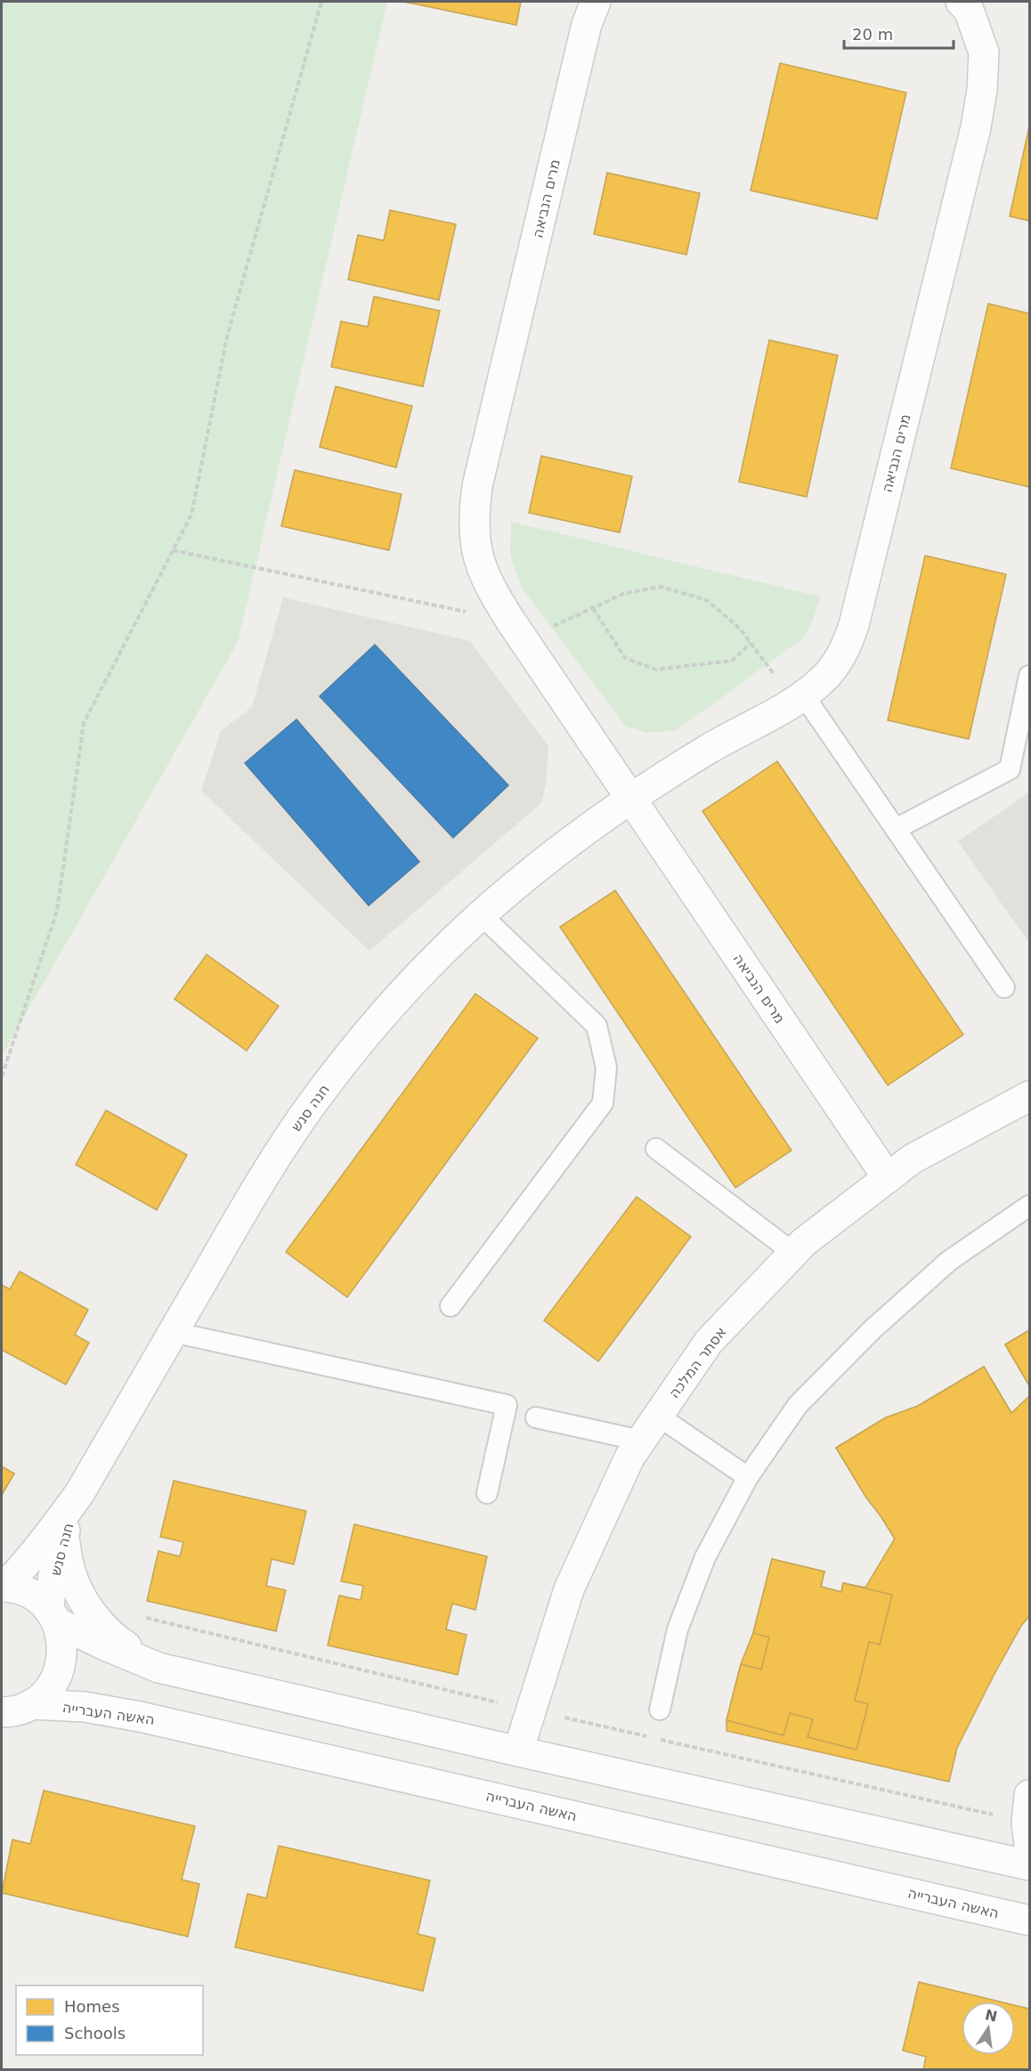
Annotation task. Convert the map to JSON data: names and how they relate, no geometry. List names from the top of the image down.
{
  "streets": {
    "street": [
      "מרים הנביאה",
      "חנה סנש",
      "אסתר המלכה",
      "האשה העברייה"
    ]
  },
  "crossings": [
    ["מרים הנביאה", "חנה סנש"],
    ["מרים הנביאה", "אסתר המלכה"]
  ],
  "legend": ["Homes", "Schools"],
  "scale_bar": "20 m",
  "north": "top"
}
